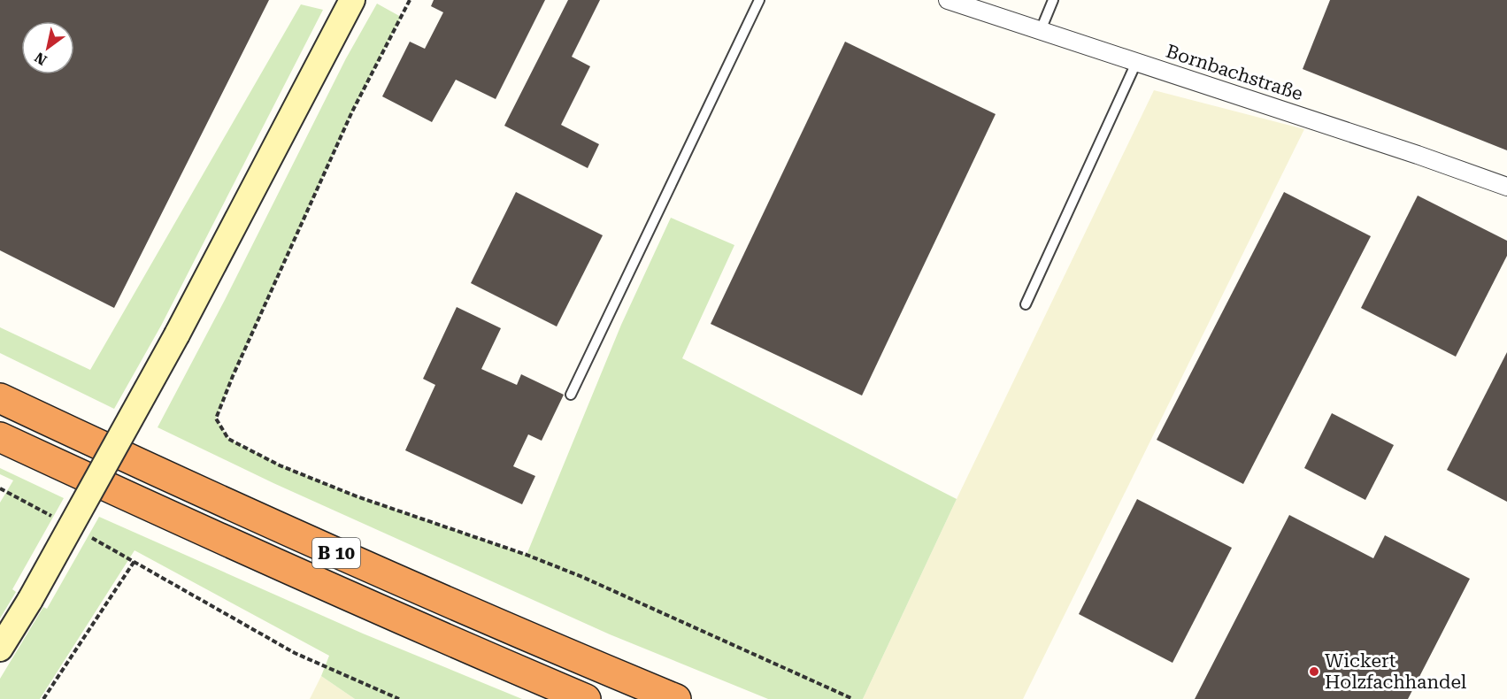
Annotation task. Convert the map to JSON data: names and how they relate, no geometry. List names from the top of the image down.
{
  "streets": {
    "highway": ["B 10"],
    "street": ["Bornbachstraße"]
  },
  "places": ["Wickert Holzfachhandel"],
  "north": "bottom left"
}
